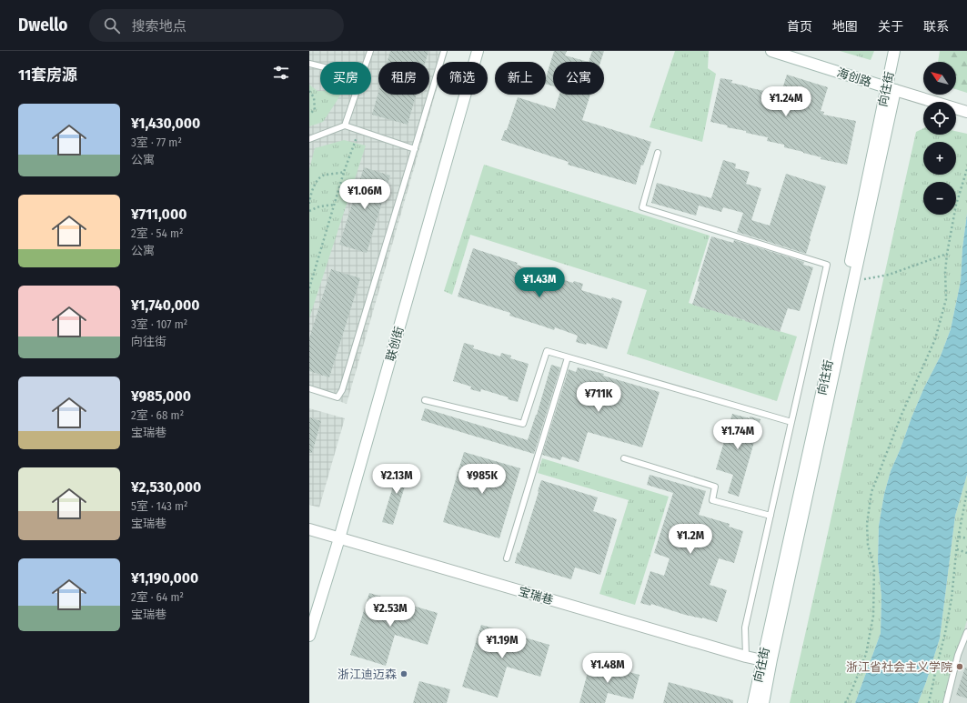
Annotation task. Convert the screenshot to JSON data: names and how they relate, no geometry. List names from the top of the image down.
{
  "streets": {
    "street": [
      "海创路",
      "向往街",
      "联创街",
      "宝瑞巷"
    ]
  },
  "crossings": [
    ["海创路", "向往街"],
    ["向往街", "宝瑞巷"],
    ["联创街", "宝瑞巷"]
  ],
  "places": ["浙江省社会主义学院", "浙江迪迈森"],
  "north": "top left",
  "page": {
    "header": "Dwello",
    "search": "搜索地点",
    "nav": [
      "首页",
      "地图",
      "关于",
      "联系"
    ],
    "heading": "11套房源",
    "map_buttons": ["+", "−"],
    "chip": [
      "买房",
      "租房",
      "筛选",
      "新上",
      "公寓"
    ],
    "price": [
      "¥1.24M",
      "¥1.06M",
      "¥1.43M",
      "¥711K",
      "¥1.74M",
      "¥2.13M",
      "¥985K",
      "¥1.2M",
      "¥2.53M",
      "¥1.19M",
      "¥1.48M"
    ],
    "list": [
      {
        "name": "¥1,430,000",
        "note": "3室 · 77 m² · 公寓"
      },
      {
        "name": "¥711,000",
        "note": "2室 · 54 m² · 公寓"
      },
      {
        "name": "¥1,740,000",
        "note": "3室 · 107 m² · 向往街"
      },
      {
        "name": "¥985,000",
        "note": "2室 · 68 m² · 宝瑞巷"
      },
      {
        "name": "¥2,530,000",
        "note": "5室 · 143 m² · 宝瑞巷"
      },
      {
        "name": "¥1,190,000",
        "note": "2室 · 64 m² · 宝瑞巷"
      }
    ]
  }
}
